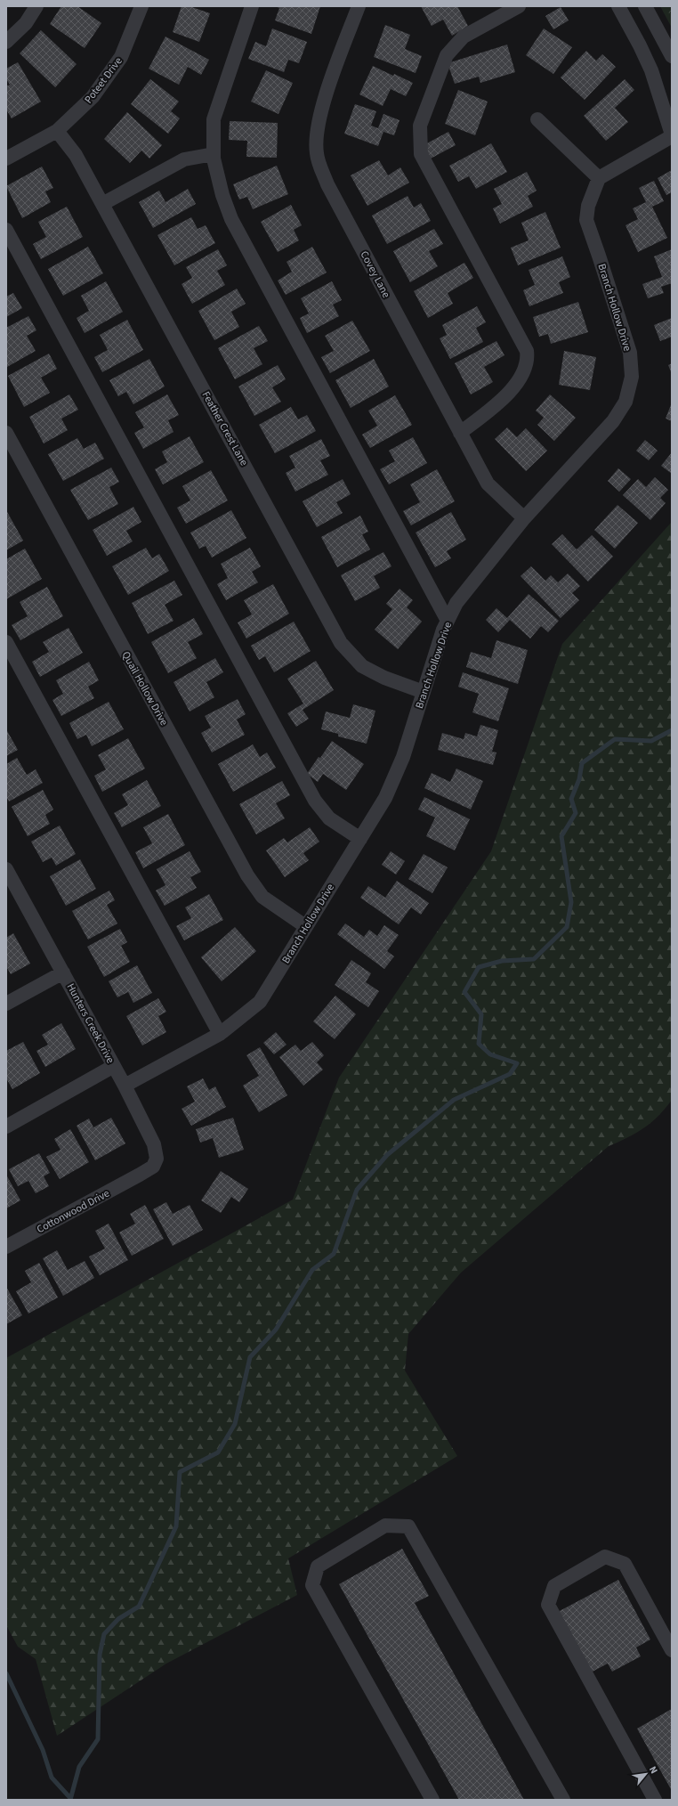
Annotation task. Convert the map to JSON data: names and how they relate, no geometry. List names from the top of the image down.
{
  "streets": {
    "street": [
      "Poteet Drive",
      "Covey Lane",
      "Branch Hollow Drive",
      "Feather Crest Lane",
      "Quail Hollow Drive",
      "Hunters Creek Drive",
      "Cottonwood Drive"
    ]
  },
  "crossings": [
    ["Poteet Drive", "Feather Crest Lane"],
    ["Covey Lane", "Branch Hollow Drive"],
    ["Branch Hollow Drive", "Feather Crest Lane"],
    ["Branch Hollow Drive", "Quail Hollow Drive"],
    ["Branch Hollow Drive", "Hunters Creek Drive"],
    ["Hunters Creek Drive", "Cottonwood Drive"]
  ],
  "north": "top right"
}
